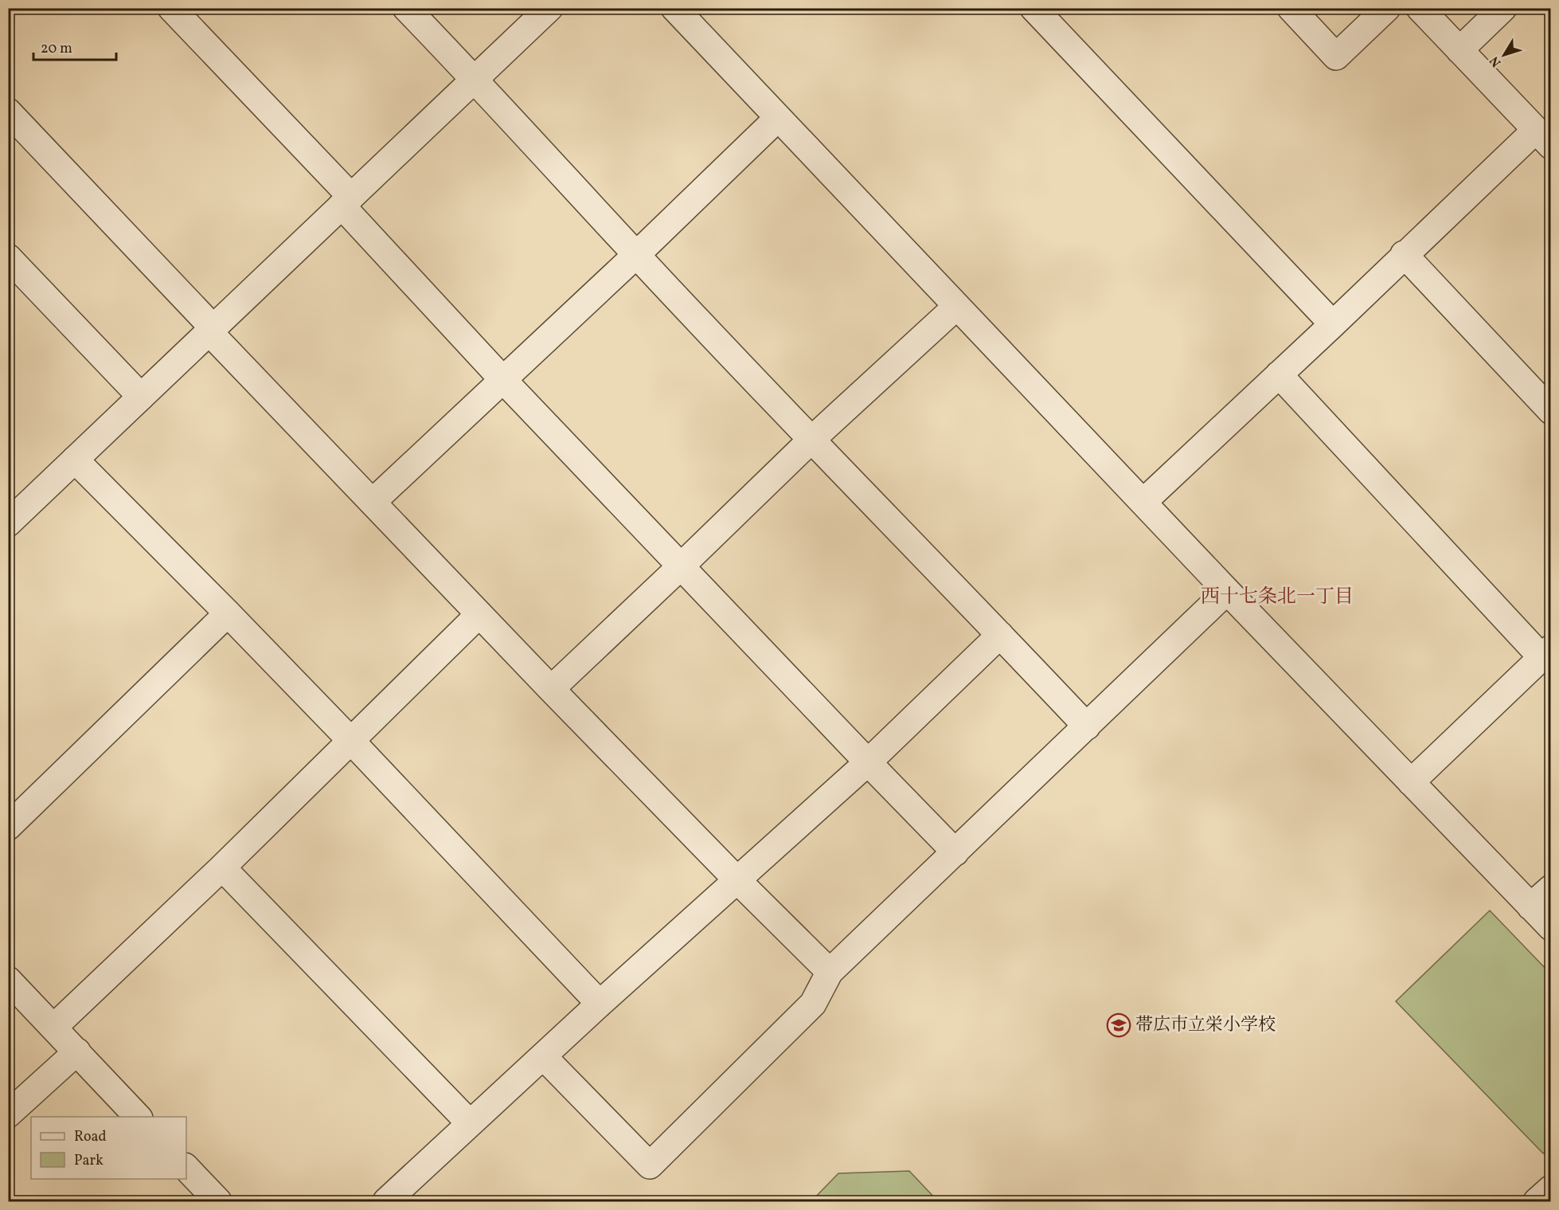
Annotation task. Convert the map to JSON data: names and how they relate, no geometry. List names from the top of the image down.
{
  "districts": ["西十七条北一丁目"],
  "places": {
    "school or university": ["帯広市立栄小学校"]
  },
  "legend": ["Road", "Park"],
  "scale_bar": "20 m",
  "north": "bottom left"
}
